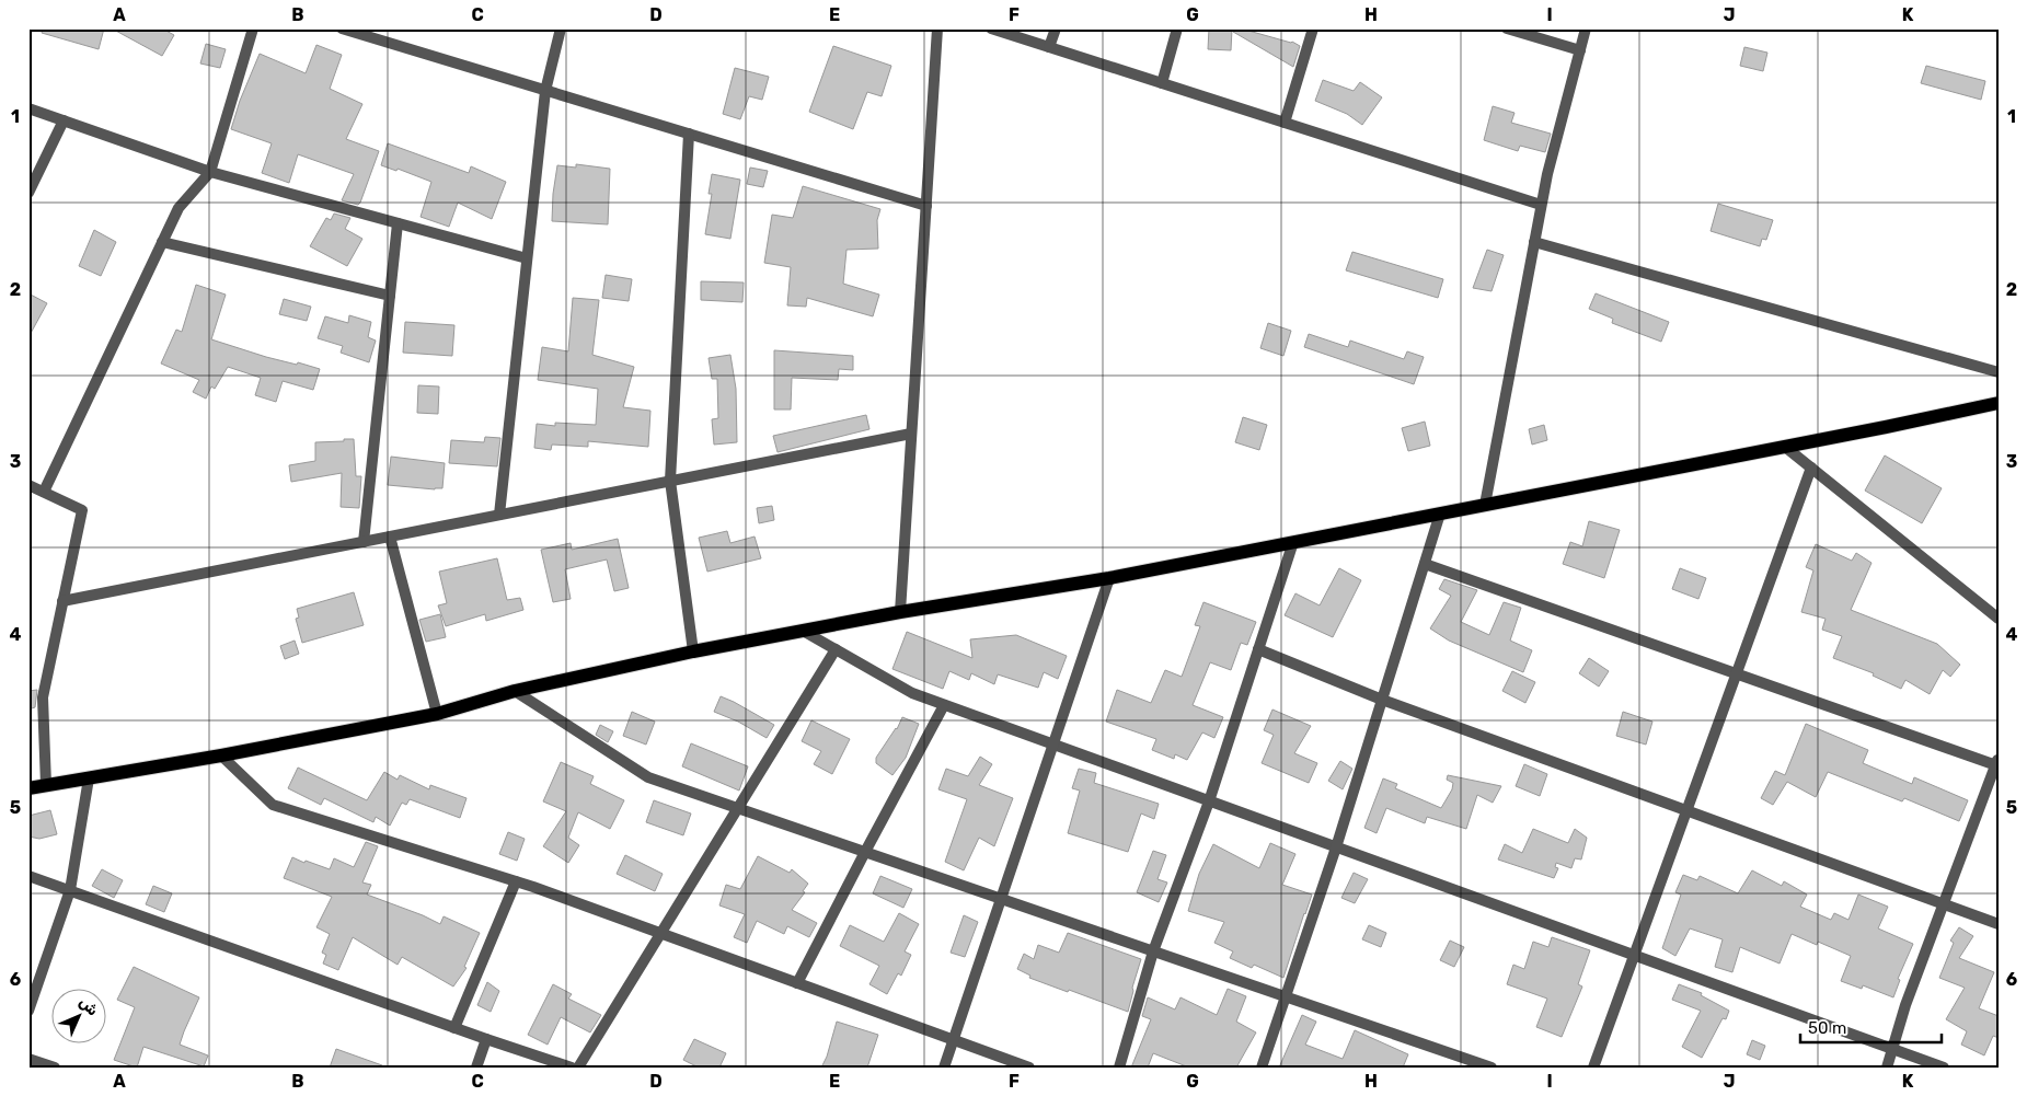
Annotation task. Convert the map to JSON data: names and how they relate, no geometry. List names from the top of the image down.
{
  "scale_bar": "50 m",
  "north": "top right",
  "grid": {
    "columns": [
      "A",
      "B",
      "C",
      "D",
      "E",
      "F",
      "G",
      "H",
      "I",
      "J",
      "K"
    ],
    "rows": [
      "1",
      "2",
      "3",
      "4",
      "5",
      "6"
    ]
  }
}
